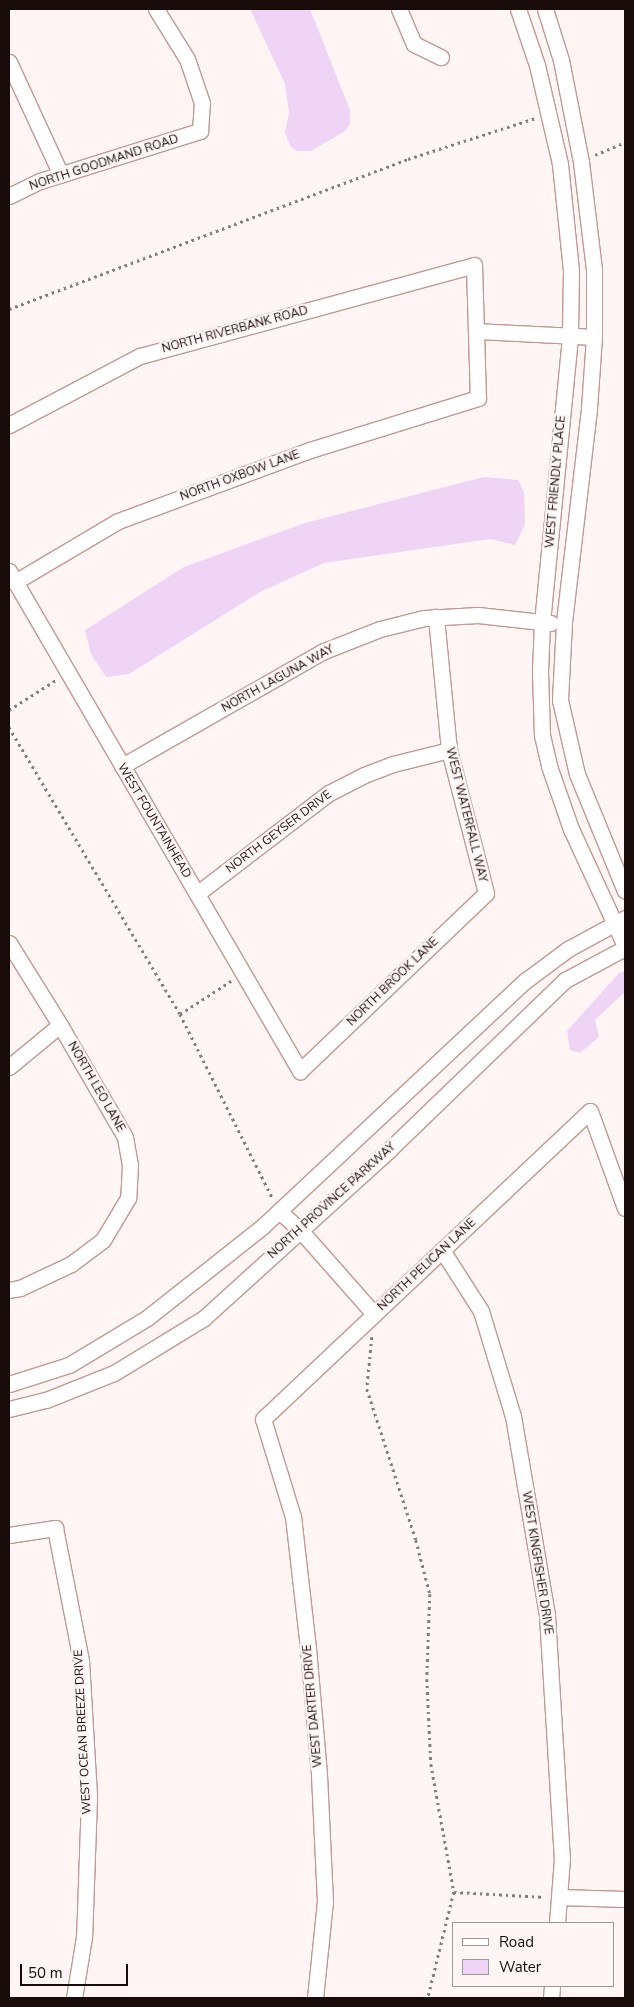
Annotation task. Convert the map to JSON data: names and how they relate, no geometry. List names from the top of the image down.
{
  "streets": {
    "street": [
      "NORTH GOODMAND ROAD",
      "NORTH RIVERBANK ROAD",
      "NORTH OXBOW LANE",
      "WEST FRIENDLY PLACE",
      "NORTH LAGUNA WAY",
      "WEST WATERFALL WAY",
      "WEST FOUNTAINHEAD",
      "NORTH GEYSER DRIVE",
      "NORTH BROOK LANE",
      "NORTH LEO LANE",
      "NORTH PROVINCE PARKWAY",
      "NORTH PELICAN LANE",
      "WEST KINGFISHER DRIVE",
      "WEST DARTER DRIVE",
      "WEST OCEAN BREEZE DRIVE"
    ]
  },
  "crossings": [
    ["NORTH RIVERBANK ROAD", "NORTH OXBOW LANE"],
    ["NORTH OXBOW LANE", "WEST FOUNTAINHEAD"],
    ["WEST FRIENDLY PLACE", "NORTH LAGUNA WAY"],
    ["WEST FRIENDLY PLACE", "NORTH PROVINCE PARKWAY"],
    ["NORTH LAGUNA WAY", "WEST WATERFALL WAY"],
    ["NORTH LAGUNA WAY", "WEST FOUNTAINHEAD"],
    ["WEST WATERFALL WAY", "NORTH GEYSER DRIVE"],
    ["WEST WATERFALL WAY", "NORTH BROOK LANE"],
    ["WEST FOUNTAINHEAD", "NORTH GEYSER DRIVE"],
    ["WEST FOUNTAINHEAD", "NORTH BROOK LANE"],
    ["NORTH PELICAN LANE", "WEST KINGFISHER DRIVE"],
    ["NORTH PELICAN LANE", "WEST DARTER DRIVE"]
  ],
  "legend": ["Road", "Water"],
  "scale_bar": "50 m"
}
